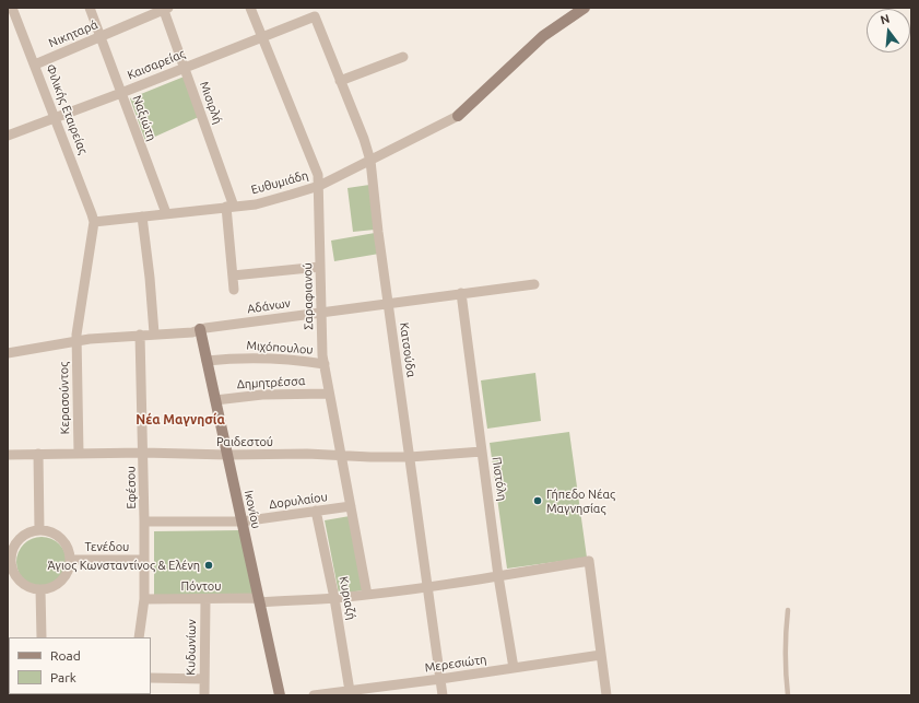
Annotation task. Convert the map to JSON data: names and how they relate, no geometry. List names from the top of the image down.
{
  "streets": {
    "street": [
      "Νικηταρά",
      "Καισαρείας",
      "Μισιρλή",
      "Φιλικής Εταιρείας",
      "Ναξιώτη",
      "Ευθυμιάδη",
      "Σαραφιανού",
      "Αδάνων",
      "Μιχόπουλου",
      "Κατσούδα",
      "Δημητρέσσα",
      "Κερασούντος",
      "Ραιδεστού",
      "Πιστόλη",
      "Εφέσου",
      "Δορυλαίου",
      "Ικονίου",
      "Τενέδου",
      "Πόντου",
      "Κυριαζή",
      "Κυδωνίων",
      "Μερεσιώτη"
    ]
  },
  "crossings": [
    ["Νικηταρά", "Μισιρλή"],
    ["Νικηταρά", "Φιλικής Εταιρείας"],
    ["Νικηταρά", "Ναξιώτη"],
    ["Καισαρείας", "Μισιρλή"],
    ["Καισαρείας", "Φιλικής Εταιρείας"],
    ["Καισαρείας", "Ναξιώτη"],
    ["Καισαρείας", "Σαραφιανού"],
    ["Καισαρείας", "Κατσούδα"],
    ["Μισιρλή", "Ευθυμιάδη"],
    ["Φιλικής Εταιρείας", "Ευθυμιάδη"],
    ["Φιλικής Εταιρείας", "Κερασούντος"],
    ["Ναξιώτη", "Ευθυμιάδη"],
    ["Ευθυμιάδη", "Σαραφιανού"],
    ["Ευθυμιάδη", "Κατσούδα"],
    ["Ευθυμιάδη", "Κερασούντος"],
    ["Σαραφιανού", "Αδάνων"],
    ["Σαραφιανού", "Μιχόπουλου"],
    ["Σαραφιανού", "Δημητρέσσα"],
    ["Σαραφιανού", "Ραιδεστού"],
    ["Σαραφιανού", "Δορυλαίου"],
    ["Σαραφιανού", "Πόντου"],
    ["Αδάνων", "Κατσούδα"],
    ["Αδάνων", "Κερασούντος"],
    ["Αδάνων", "Πιστόλη"],
    ["Αδάνων", "Εφέσου"],
    ["Αδάνων", "Ικονίου"],
    ["Μιχόπουλου", "Ικονίου"],
    ["Κατσούδα", "Ραιδεστού"],
    ["Κατσούδα", "Πόντου"],
    ["Κατσούδα", "Μερεσιώτη"],
    ["Δημητρέσσα", "Ικονίου"],
    ["Κερασούντος", "Ραιδεστού"],
    ["Ραιδεστού", "Πιστόλη"],
    ["Ραιδεστού", "Εφέσου"],
    ["Ραιδεστού", "Ικονίου"],
    ["Πιστόλη", "Πόντου"],
    ["Πιστόλη", "Μερεσιώτη"],
    ["Εφέσου", "Δορυλαίου"],
    ["Εφέσου", "Τενέδου"],
    ["Εφέσου", "Πόντου"],
    ["Δορυλαίου", "Ικονίου"],
    ["Δορυλαίου", "Κυριαζή"],
    ["Ικονίου", "Πόντου"],
    ["Πόντου", "Κυριαζή"],
    ["Πόντου", "Κυδωνίων"],
    ["Πόντου", "Μερεσιώτη"],
    ["Κυριαζή", "Μερεσιώτη"]
  ],
  "districts": ["Νέα Μαγνησία"],
  "places": ["Γήπεδο Νέας Μαγνησίας", "Άγιος Κωνσταντίνος & Ελένη"],
  "legend": ["Road", "Park"],
  "north": "top"
}
